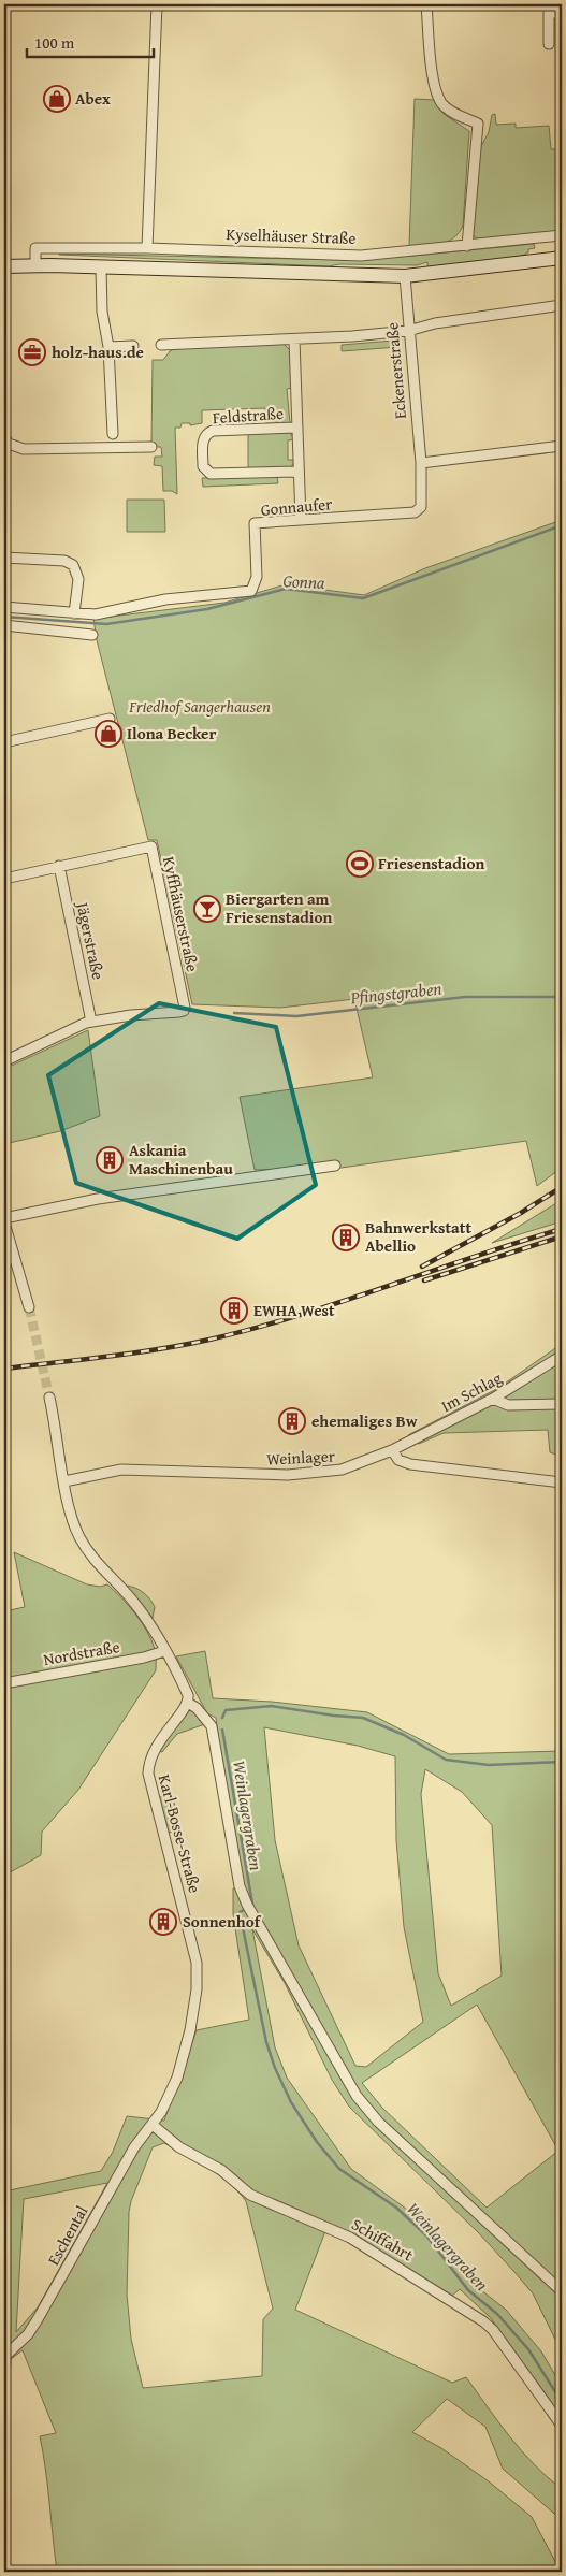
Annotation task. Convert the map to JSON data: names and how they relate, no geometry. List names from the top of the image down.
{
  "streets": {
    "street": [
      "Kyselhäuser Straße",
      "Eckenerstraße",
      "Feldstraße",
      "Gonnaufer",
      "Kyffhäuserstraße",
      "Jägerstraße",
      "Im Schlag",
      "Weinlager",
      "Nordstraße",
      "Karl-Bosse-Straße",
      "Eschental",
      "Schiffahrt"
    ]
  },
  "crossings": [
    ["Eckenerstraße", "Gonnaufer"],
    ["Feldstraße", "Gonnaufer"],
    ["Kyffhäuserstraße", "Jägerstraße"],
    ["Im Schlag", "Weinlager"],
    ["Karl-Bosse-Straße", "Eschental"],
    ["Karl-Bosse-Straße", "Schiffahrt"],
    ["Eschental", "Schiffahrt"]
  ],
  "water": ["Gonna", "Pfingstgraben", "Weinlagergraben"],
  "parks": ["Friedhof Sangerhausen"],
  "places": {
    "shop": ["Abex", "Ilona Becker"],
    "office": ["holz-haus.de"],
    "sports": ["Friesenstadion"],
    "bar": ["Biergarten am Friesenstadion"],
    "building": [
      "Askania Maschinenbau",
      "Bahnwerkstatt Abellio",
      "EWHA West",
      "ehemaliges Bw",
      "Sonnenhof"
    ]
  },
  "scale_bar": "100 m"
}
